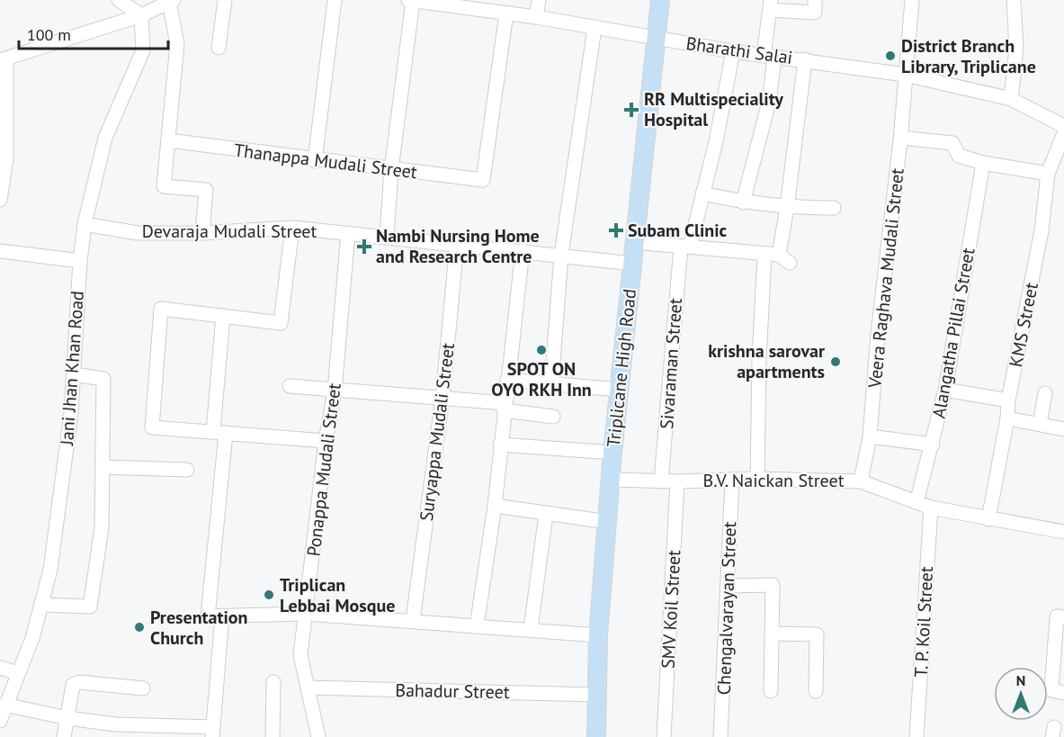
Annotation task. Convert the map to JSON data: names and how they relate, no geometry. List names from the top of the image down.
{
  "streets": {
    "main road": ["Triplicane High Road"],
    "street": [
      "Bharathi Salai",
      "Thanappa Mudali Street",
      "Devaraja Mudali Street",
      "Veera Raghava Mudali Street",
      "KMS Street",
      "Alangatha Pillai Street",
      "Sivaraman Street",
      "Jani Jhan Khan Road",
      "Suryappa Mudali Street",
      "Ponappa Mudali Street",
      "B.V. Naickan Street",
      "Chengalvarayan Street",
      "SMV Koil Street",
      "T. P. Koil Street",
      "Bahadur Street"
    ]
  },
  "crossings": [
    ["Bharathi Salai", "Thanappa Mudali Street"],
    ["Bharathi Salai", "Veera Raghava Mudali Street"],
    ["Bharathi Salai", "Sivaraman Street"],
    ["Bharathi Salai", "Triplicane High Road"],
    ["Devaraja Mudali Street", "Jani Jhan Khan Road"],
    ["Devaraja Mudali Street", "Triplicane High Road"],
    ["Devaraja Mudali Street", "Suryappa Mudali Street"],
    ["Devaraja Mudali Street", "Ponappa Mudali Street"],
    ["Veera Raghava Mudali Street", "B.V. Naickan Street"],
    ["KMS Street", "B.V. Naickan Street"],
    ["Alangatha Pillai Street", "B.V. Naickan Street"],
    ["Sivaraman Street", "B.V. Naickan Street"],
    ["Triplicane High Road", "B.V. Naickan Street"],
    ["Triplicane High Road", "Bahadur Street"],
    ["Ponappa Mudali Street", "Bahadur Street"],
    ["B.V. Naickan Street", "Chengalvarayan Street"],
    ["B.V. Naickan Street", "SMV Koil Street"],
    ["B.V. Naickan Street", "T. P. Koil Street"]
  ],
  "places": {
    "other": [
      "District Branch Library, Triplicane",
      "SPOT ON OYO RKH Inn",
      "krishna sarovar apartments",
      "Triplican Lebbai Mosque",
      "Presentation Church"
    ],
    "health": ["RR Multispeciality Hospital", "Subam Clinic", "Nambi Nursing Home and Research Centre"]
  },
  "scale_bar": "100 m",
  "north": "top"
}
